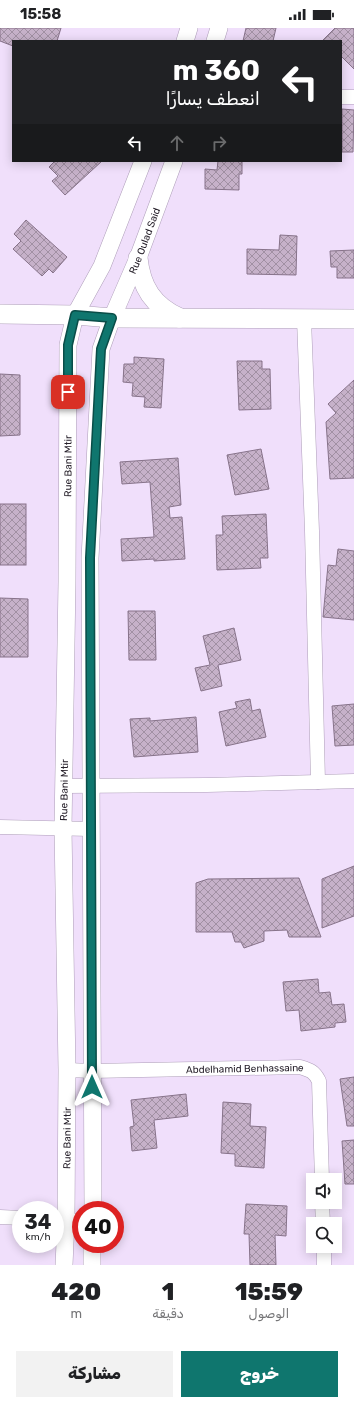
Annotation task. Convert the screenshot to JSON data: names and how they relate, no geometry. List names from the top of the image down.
{
  "streets": {
    "street": ["Rue Oulad Said", "Rue Bani Mtir", "Abdelhamid Benhassaine"]
  },
  "crossings": [
    ["Rue Bani Mtir", "Abdelhamid Benhassaine"]
  ],
  "page": {
    "status": "15:58",
    "turn": ["360 m", "انعطف يسارًا"],
    "speed": "34 km/h",
    "limit": "40",
    "eta": [
      "15:59",
      "الوصول",
      "1",
      "دقيقة",
      "420",
      "m"
    ],
    "buttons": ["خروج", "مشاركة"]
  }
}
